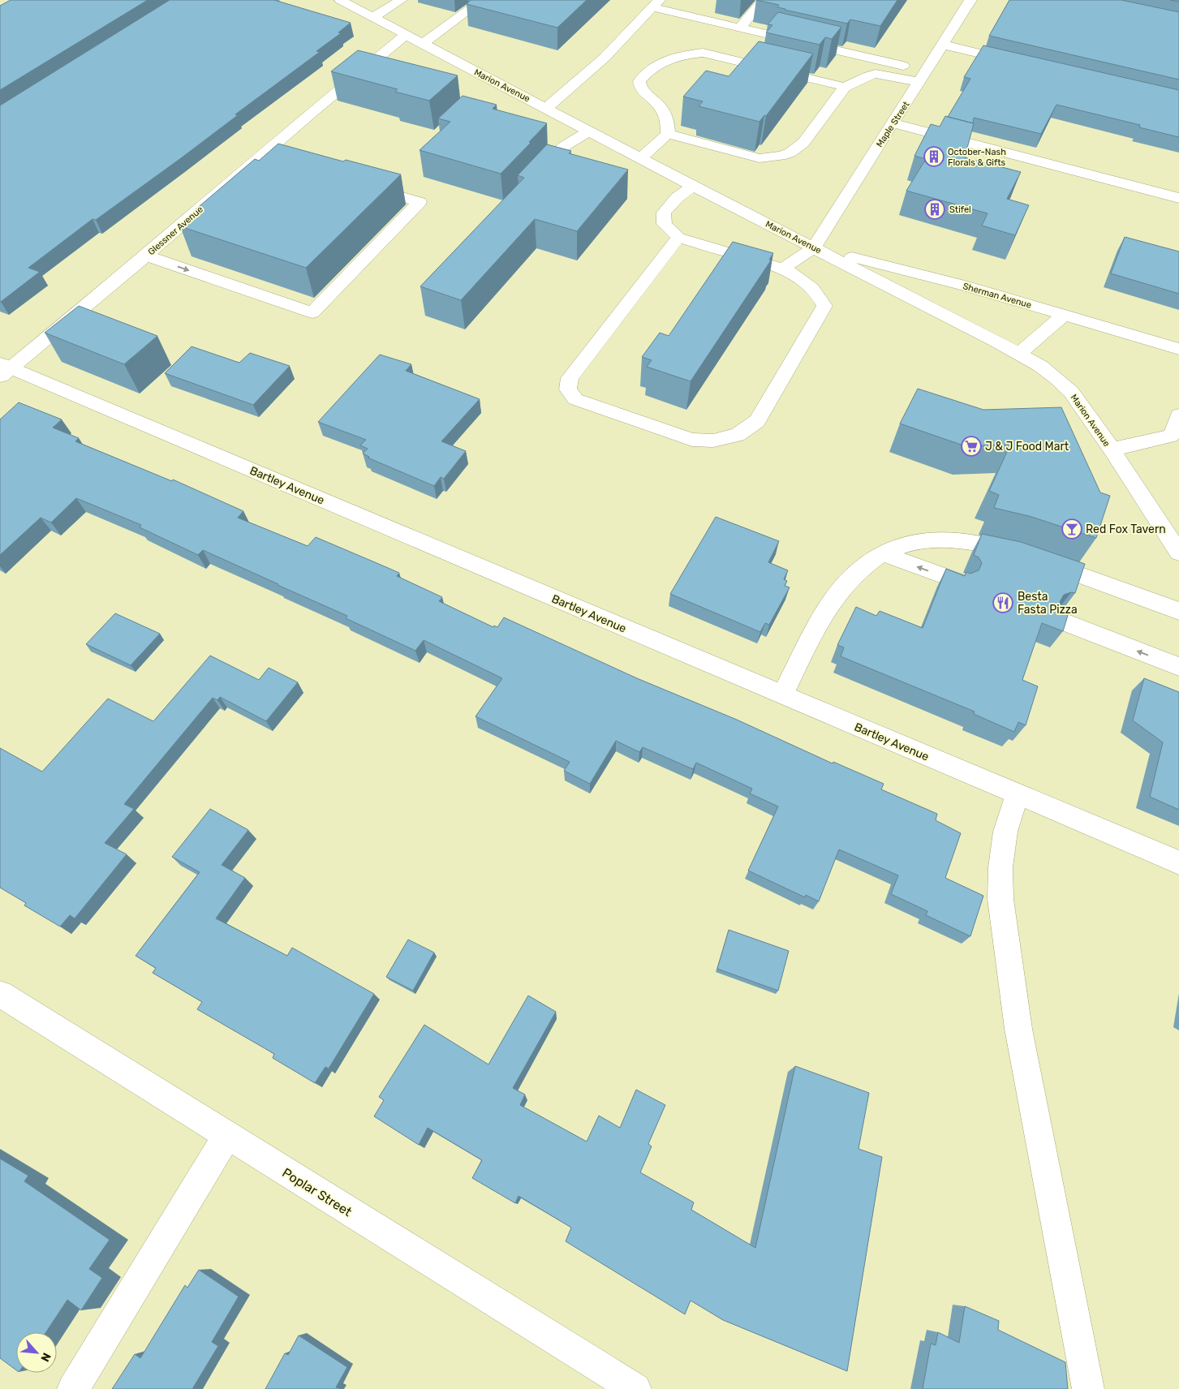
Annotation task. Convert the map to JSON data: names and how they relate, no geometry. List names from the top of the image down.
{
  "streets": {
    "street": [
      "Marion Avenue",
      "Maple Street",
      "Glessner Avenue",
      "Sherman Avenue",
      "Bartley Avenue",
      "Poplar Street"
    ]
  },
  "crossings": [
    ["Marion Avenue", "Maple Street"],
    ["Marion Avenue", "Glessner Avenue"],
    ["Marion Avenue", "Sherman Avenue"],
    ["Maple Street", "Sherman Avenue"],
    ["Glessner Avenue", "Bartley Avenue"]
  ],
  "places": {
    "building": ["October-Nash Florals & Gifts", "Stifel"],
    "supermarket": ["J & J Food Mart"],
    "bar": ["Red Fox Tavern"],
    "restaurant": ["Besta Fasta Pizza"]
  },
  "north": "bottom right"
}
